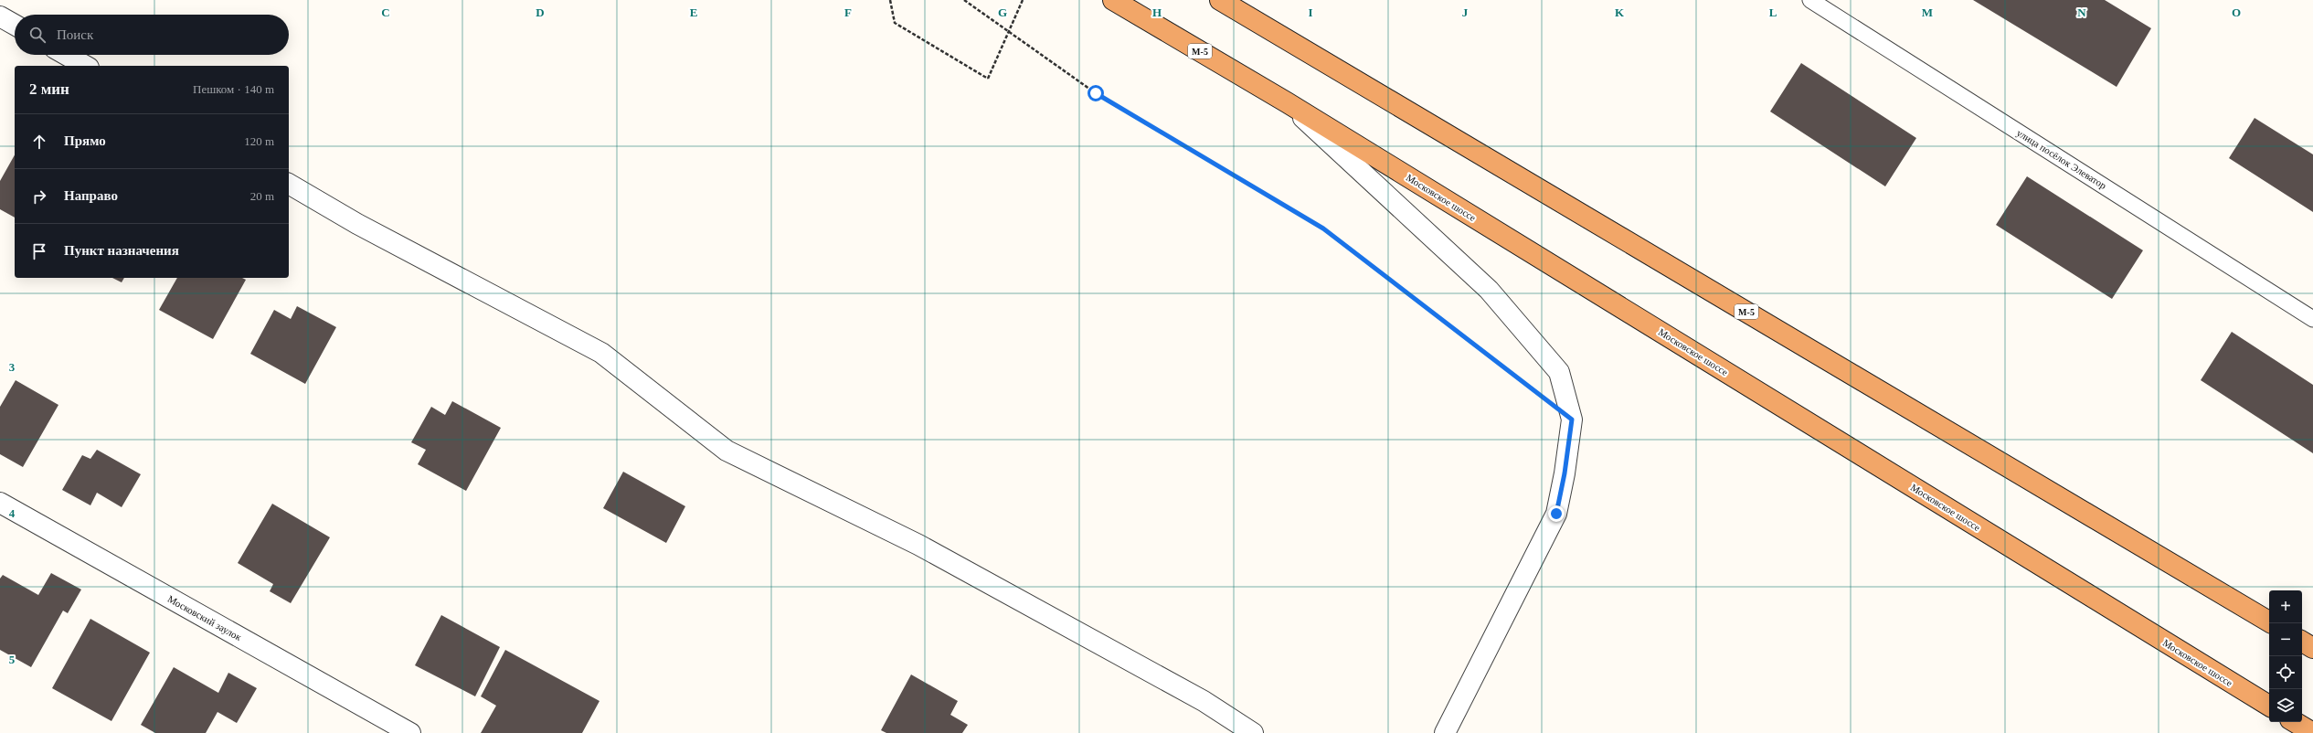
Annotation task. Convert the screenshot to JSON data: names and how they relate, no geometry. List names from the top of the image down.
{
  "streets": {
    "highway": ["М-5", "Московское шоссе"],
    "street": ["Московский заулок"],
    "lane": ["улица посёлок Элеватор"]
  },
  "page": {
    "search": "Поиск",
    "heading": ["2 мин", "Пешком · 140 m"],
    "list": [
      ["Прямо", "120 m"],
      ["Направо", "20 m"],
      "Пункт назначения"
    ],
    "map_buttons": ["+", "−"]
  },
  "grid": {
    "columns": [
      "C",
      "D",
      "E",
      "F",
      "G",
      "H",
      "I",
      "J",
      "K",
      "L",
      "M",
      "N",
      "O"
    ],
    "rows": ["3", "4", "5"]
  }
}
